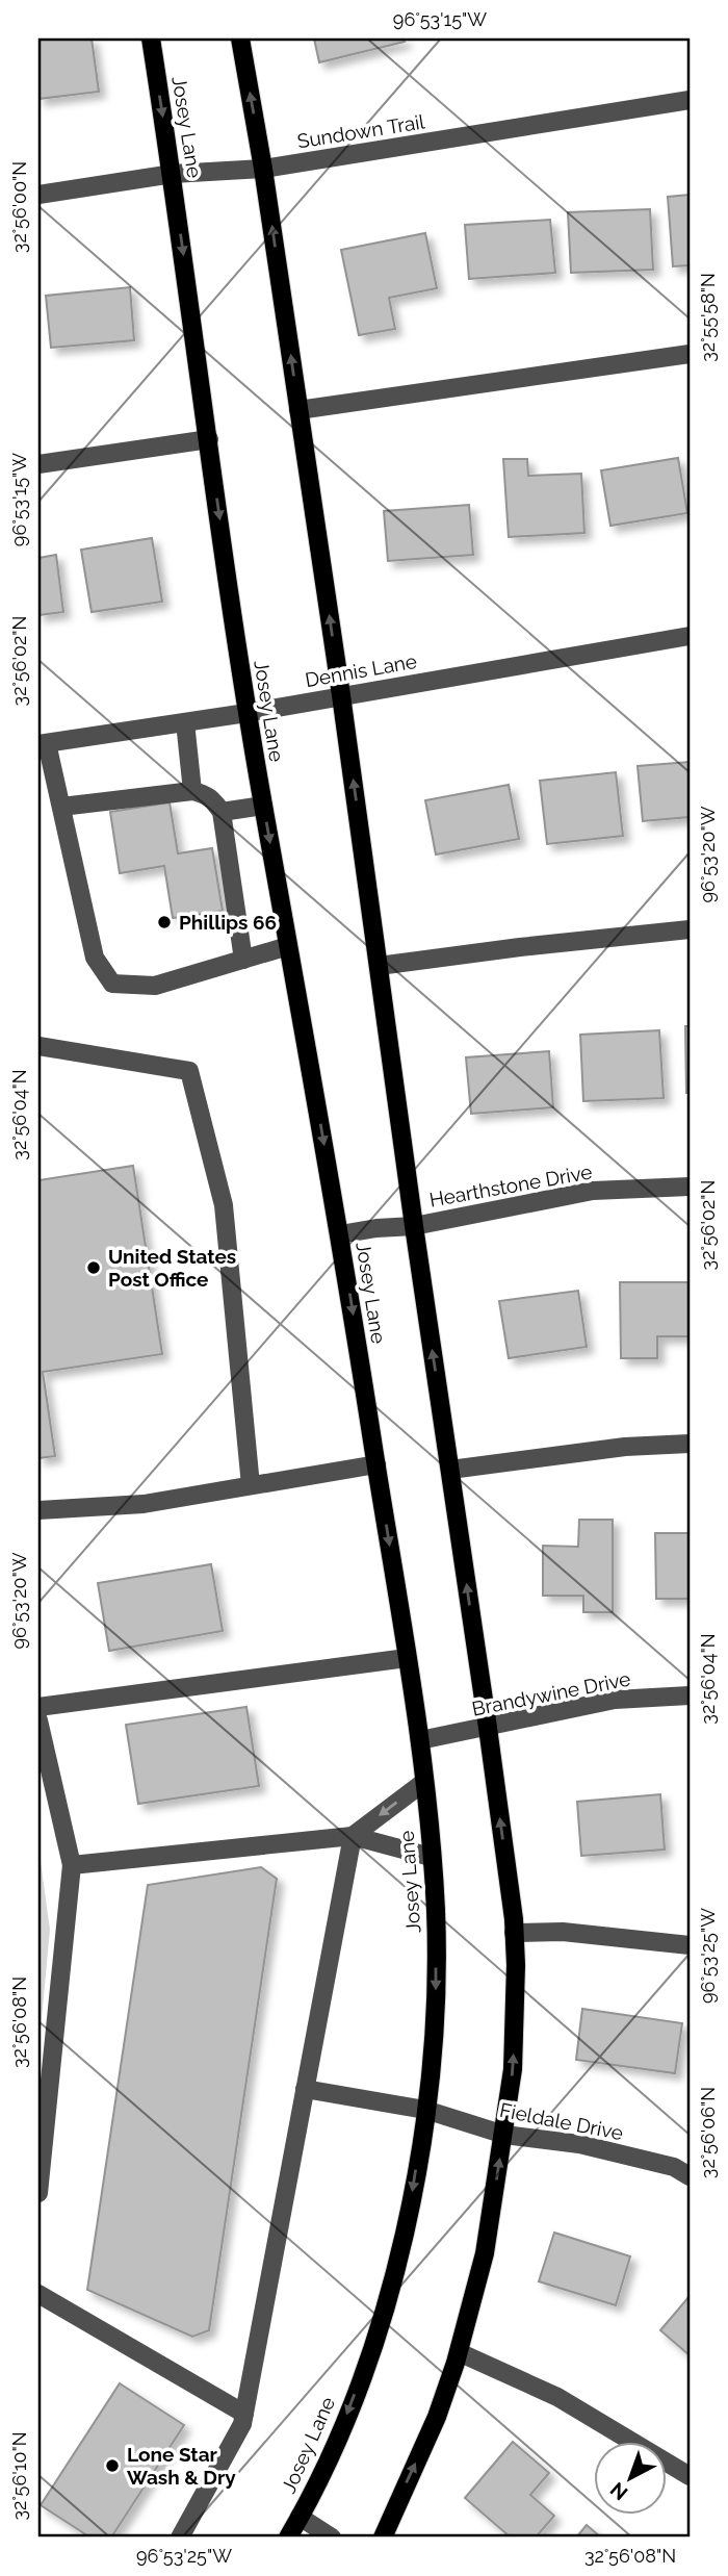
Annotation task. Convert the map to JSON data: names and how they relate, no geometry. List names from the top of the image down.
{
  "streets": {
    "main road": ["Josey Lane"],
    "street": [
      "Sundown Trail",
      "Dennis Lane",
      "Hearthstone Drive",
      "Brandywine Drive",
      "Fieldale Drive"
    ]
  },
  "crossings": [
    ["Josey Lane", "Sundown Trail"],
    ["Josey Lane", "Dennis Lane"],
    ["Josey Lane", "Hearthstone Drive"],
    ["Josey Lane", "Brandywine Drive"],
    ["Josey Lane", "Fieldale Drive"]
  ],
  "places": ["Phillips 66", "United States Post Office", "Lone Star Wash & Dry"],
  "north": "bottom left",
  "coordinates": [
    "96°53'15\"W",
    "32°56'00\"N",
    "32°55'58\"N",
    "32°56'02\"N",
    "96°53'20\"W",
    "32°56'04\"N",
    "96°53'25\"W",
    "32°56'08\"N",
    "32°56'06\"N",
    "32°56'10\"N"
  ]
}
